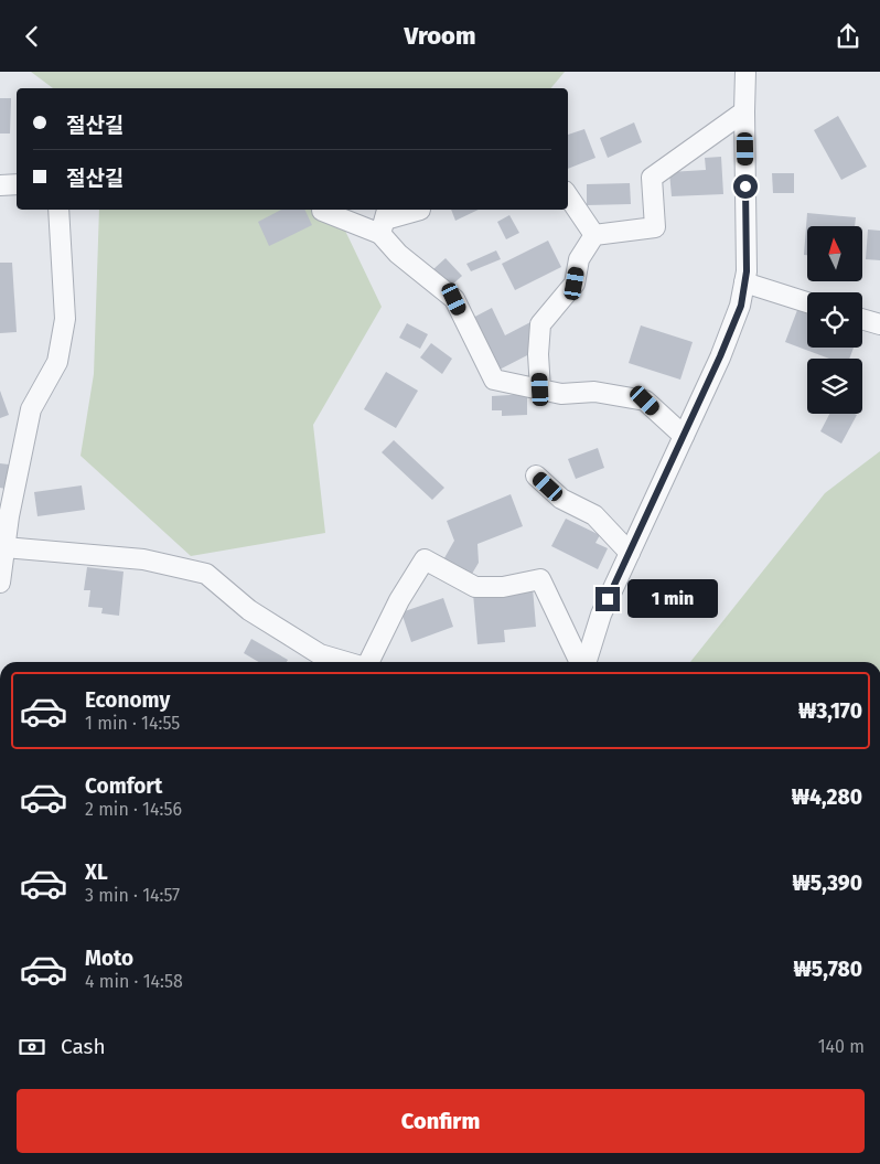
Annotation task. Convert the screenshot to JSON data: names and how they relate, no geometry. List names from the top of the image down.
{
  "north": "top",
  "page": {
    "header": "Vroom",
    "banner": ["절산길", "절산길"],
    "bubble": "1 min",
    "list": [
      {
        "name": "Economy",
        "note": "1 min · 14:55",
        "value": "₩3,170"
      },
      {
        "name": "Comfort",
        "note": "2 min · 14:56",
        "value": "₩4,280"
      },
      {
        "name": "XL",
        "note": "3 min · 14:57",
        "value": "₩5,390"
      },
      {
        "name": "Moto",
        "note": "4 min · 14:58",
        "value": "₩5,780"
      }
    ],
    "pay": ["Cash", "140 m"],
    "buttons": "Confirm"
  }
}
